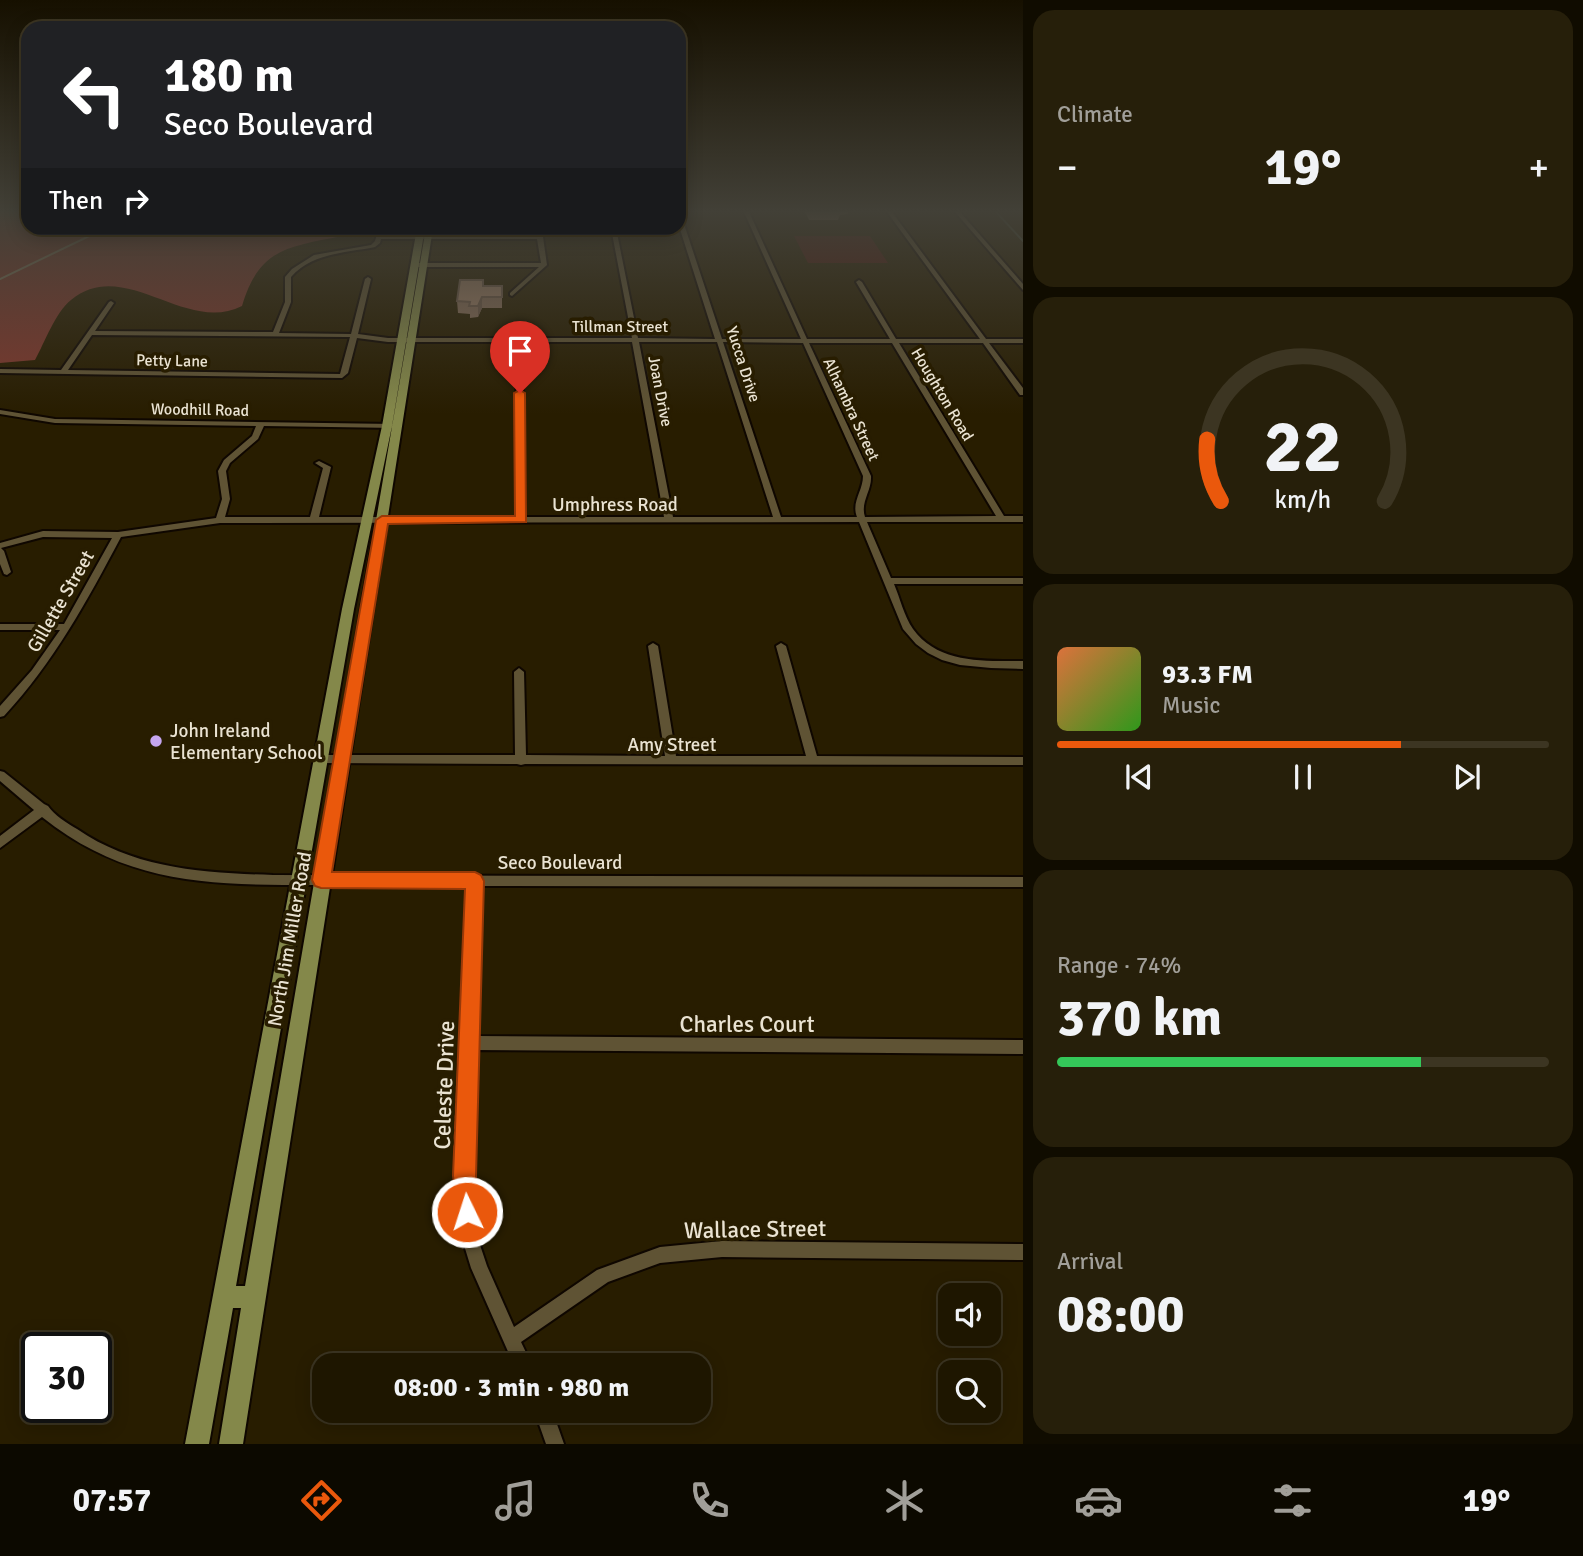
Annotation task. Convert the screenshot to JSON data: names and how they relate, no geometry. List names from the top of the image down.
{
  "streets": {
    "main road": ["North Jim Miller Road"],
    "street": [
      "Tillman Street",
      "Petty Lane",
      "Yucca Drive",
      "Joan Drive",
      "Houghton Road",
      "Woodhill Road",
      "Alhambra Street",
      "Umphress Road",
      "Gillette Street",
      "Amy Street",
      "Seco Boulevard",
      "Charles Court",
      "Celeste Drive",
      "Wallace Street"
    ]
  },
  "crossings": [
    ["Tillman Street", "Petty Lane"],
    ["Tillman Street", "Yucca Drive"],
    ["Tillman Street", "Joan Drive"],
    ["Tillman Street", "Houghton Road"],
    ["Tillman Street", "Alhambra Street"],
    ["Tillman Street", "North Jim Miller Road"],
    ["Yucca Drive", "Umphress Road"],
    ["Joan Drive", "Umphress Road"],
    ["Houghton Road", "Umphress Road"],
    ["Woodhill Road", "North Jim Miller Road"],
    ["Alhambra Street", "Umphress Road"],
    ["Umphress Road", "Gillette Street"],
    ["Umphress Road", "North Jim Miller Road"],
    ["Amy Street", "North Jim Miller Road"],
    ["Seco Boulevard", "North Jim Miller Road"],
    ["Seco Boulevard", "Celeste Drive"],
    ["Charles Court", "Celeste Drive"],
    ["Celeste Drive", "Wallace Street"]
  ],
  "places": ["John Ireland Elementary School"],
  "page": {
    "tile": [
      "Climate",
      ["Range · 74%", "370 km"],
      ["Arrival", "08:00"]
    ],
    "turn": ["180 m", "Seco Boulevard"],
    "heat": ["−", "19°", "+"],
    "then": "Then",
    "song": ["93.3 FM", "Music"],
    "limit": "30",
    "trip": "08:00 · 3 min · 980 m",
    "tabs": ["07:57", "19°"],
    "gauge": ["22", "km/h"]
  }
}
